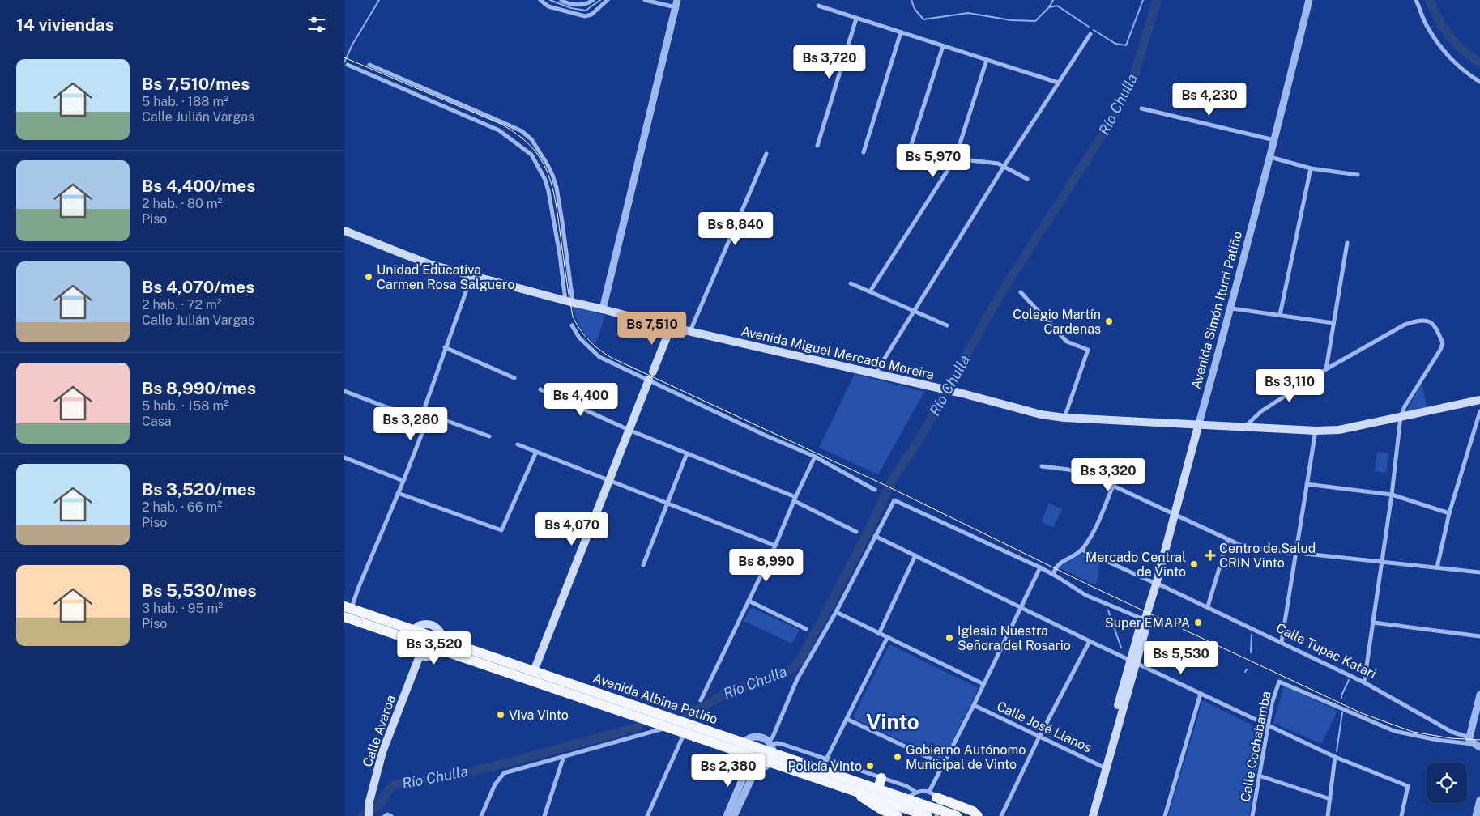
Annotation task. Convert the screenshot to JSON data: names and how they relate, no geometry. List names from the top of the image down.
{
  "streets": {
    "highway": ["Avenida Albina Patiño"],
    "main road": ["Avenida Simón Iturri Patiño", "Avenida Miguel Mercado Moreira", "Calle Avaroa"],
    "street": ["Calle Tupac Katari", "Calle José Llanos", "Calle Cochabamba"]
  },
  "crossings": [
    ["Avenida Simón Iturri Patiño", "Avenida Miguel Mercado Moreira"],
    ["Avenida Simón Iturri Patiño", "Calle Tupac Katari"],
    ["Avenida Simón Iturri Patiño", "Calle José Llanos"]
  ],
  "districts": ["Vinto"],
  "water": ["Río Chulla"],
  "places": {
    "other": [
      "Unidad Educativa Carmen Rosa Salguero",
      "Colegio Martín Cardenas",
      "Mercado Central de Vinto",
      "Super EMAPA",
      "Iglesia Nuestra Señora del Rosario",
      "Viva Vinto",
      "Gobierno Autónomo Municipal de Vinto",
      "Policía Vinto"
    ],
    "health": ["Centro de Salud CRIN Vinto"]
  },
  "page": {
    "heading": "14 viviendas",
    "price": [
      "Bs 3,720",
      "Bs 4,230",
      "Bs 5,970",
      "Bs 8,840",
      "Bs 7,510",
      "Bs 3,110",
      "Bs 4,400",
      "Bs 3,280",
      "Bs 3,320",
      "Bs 4,070",
      "Bs 8,990",
      "Bs 3,520",
      "Bs 5,530",
      "Bs 2,380"
    ],
    "list": [
      {
        "name": "Bs 7,510/mes",
        "note": "5 hab. · 188 m² · Calle Julián Vargas"
      },
      {
        "name": "Bs 4,400/mes",
        "note": "2 hab. · 80 m² · Piso"
      },
      {
        "name": "Bs 4,070/mes",
        "note": "2 hab. · 72 m² · Calle Julián Vargas"
      },
      {
        "name": "Bs 8,990/mes",
        "note": "5 hab. · 158 m² · Casa"
      },
      {
        "name": "Bs 3,520/mes",
        "note": "2 hab. · 66 m² · Piso"
      },
      {
        "name": "Bs 5,530/mes",
        "note": "3 hab. · 95 m² · Piso"
      }
    ]
  }
}
